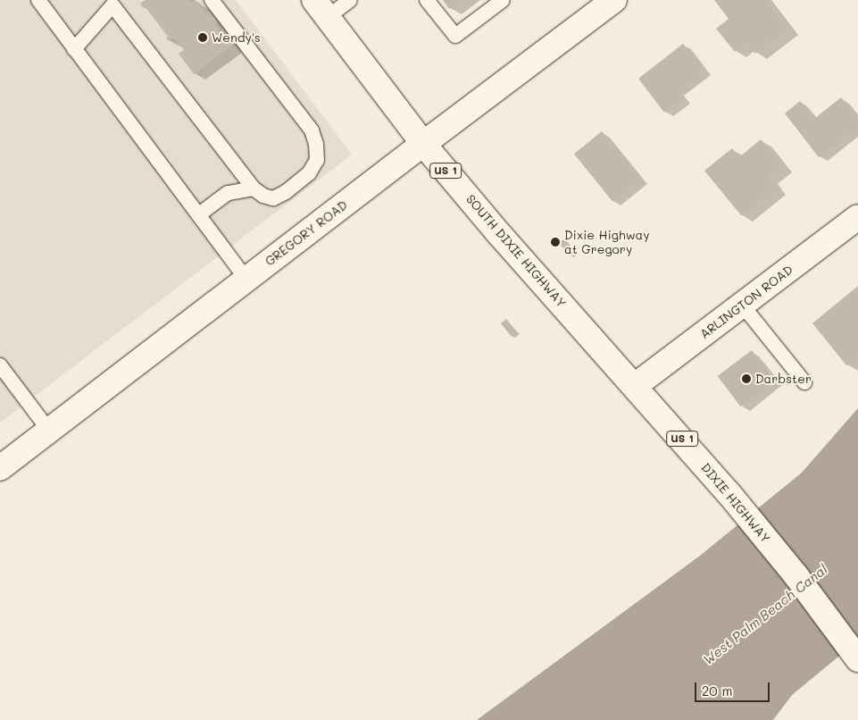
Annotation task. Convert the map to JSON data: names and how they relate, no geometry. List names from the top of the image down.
{
  "streets": {
    "street": [
      "US 1",
      "GREGORY ROAD",
      "SOUTH DIXIE HIGHWAY",
      "ARLINGTON ROAD",
      "DIXIE HIGHWAY"
    ]
  },
  "crossings": [
    ["GREGORY ROAD", "SOUTH DIXIE HIGHWAY"],
    ["SOUTH DIXIE HIGHWAY", "DIXIE HIGHWAY"],
    ["ARLINGTON ROAD", "DIXIE HIGHWAY"]
  ],
  "water": ["West Palm Beach Canal"],
  "places": ["Wendy's", "Dixie Highway at Gregory", "Darbster"],
  "scale_bar": "20 m"
}
